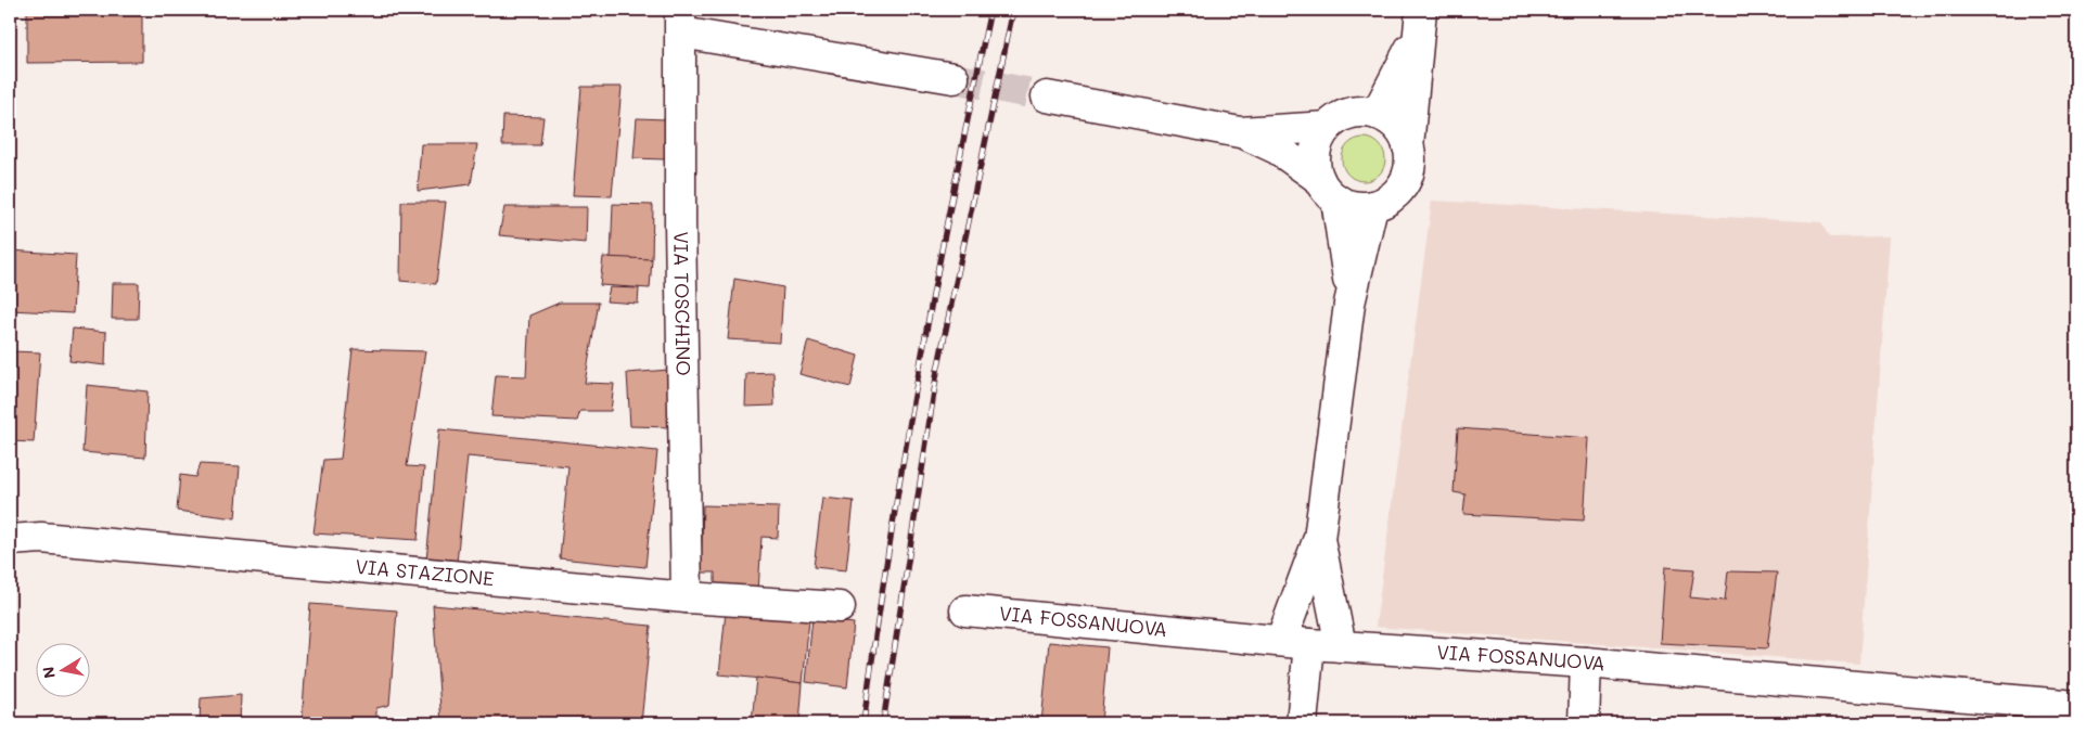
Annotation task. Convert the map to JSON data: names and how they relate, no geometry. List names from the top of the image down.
{
  "streets": {
    "street": ["VIA TOSCHINO", "VIA STAZIONE", "VIA FOSSANUOVA"]
  },
  "crossings": [
    ["VIA TOSCHINO", "VIA STAZIONE"]
  ],
  "north": "left"
}
